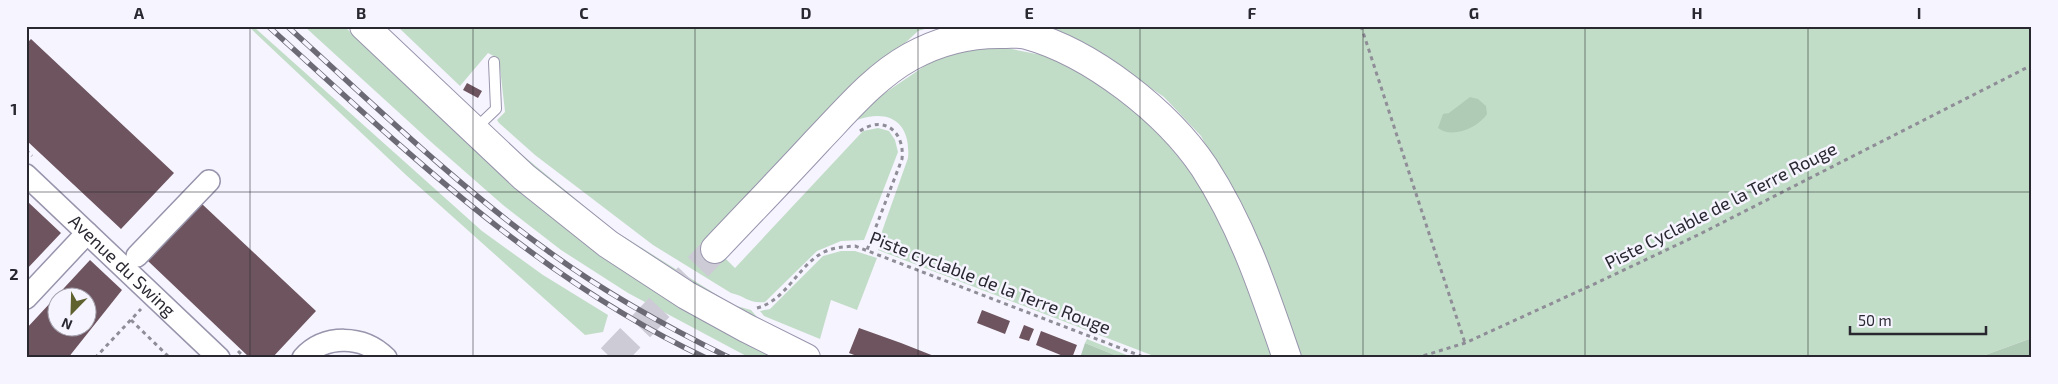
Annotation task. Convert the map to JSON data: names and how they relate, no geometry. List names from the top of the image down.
{
  "streets": {
    "street": ["Avenue du Swing"],
    "path": ["Piste Cyclable de la Terre Rouge", "Piste cyclable de la Terre Rouge"]
  },
  "scale_bar": "50 m",
  "north": "bottom left",
  "grid": {
    "columns": [
      "A",
      "B",
      "C",
      "D",
      "E",
      "F",
      "G",
      "H",
      "I"
    ],
    "rows": ["1", "2"]
  }
}
